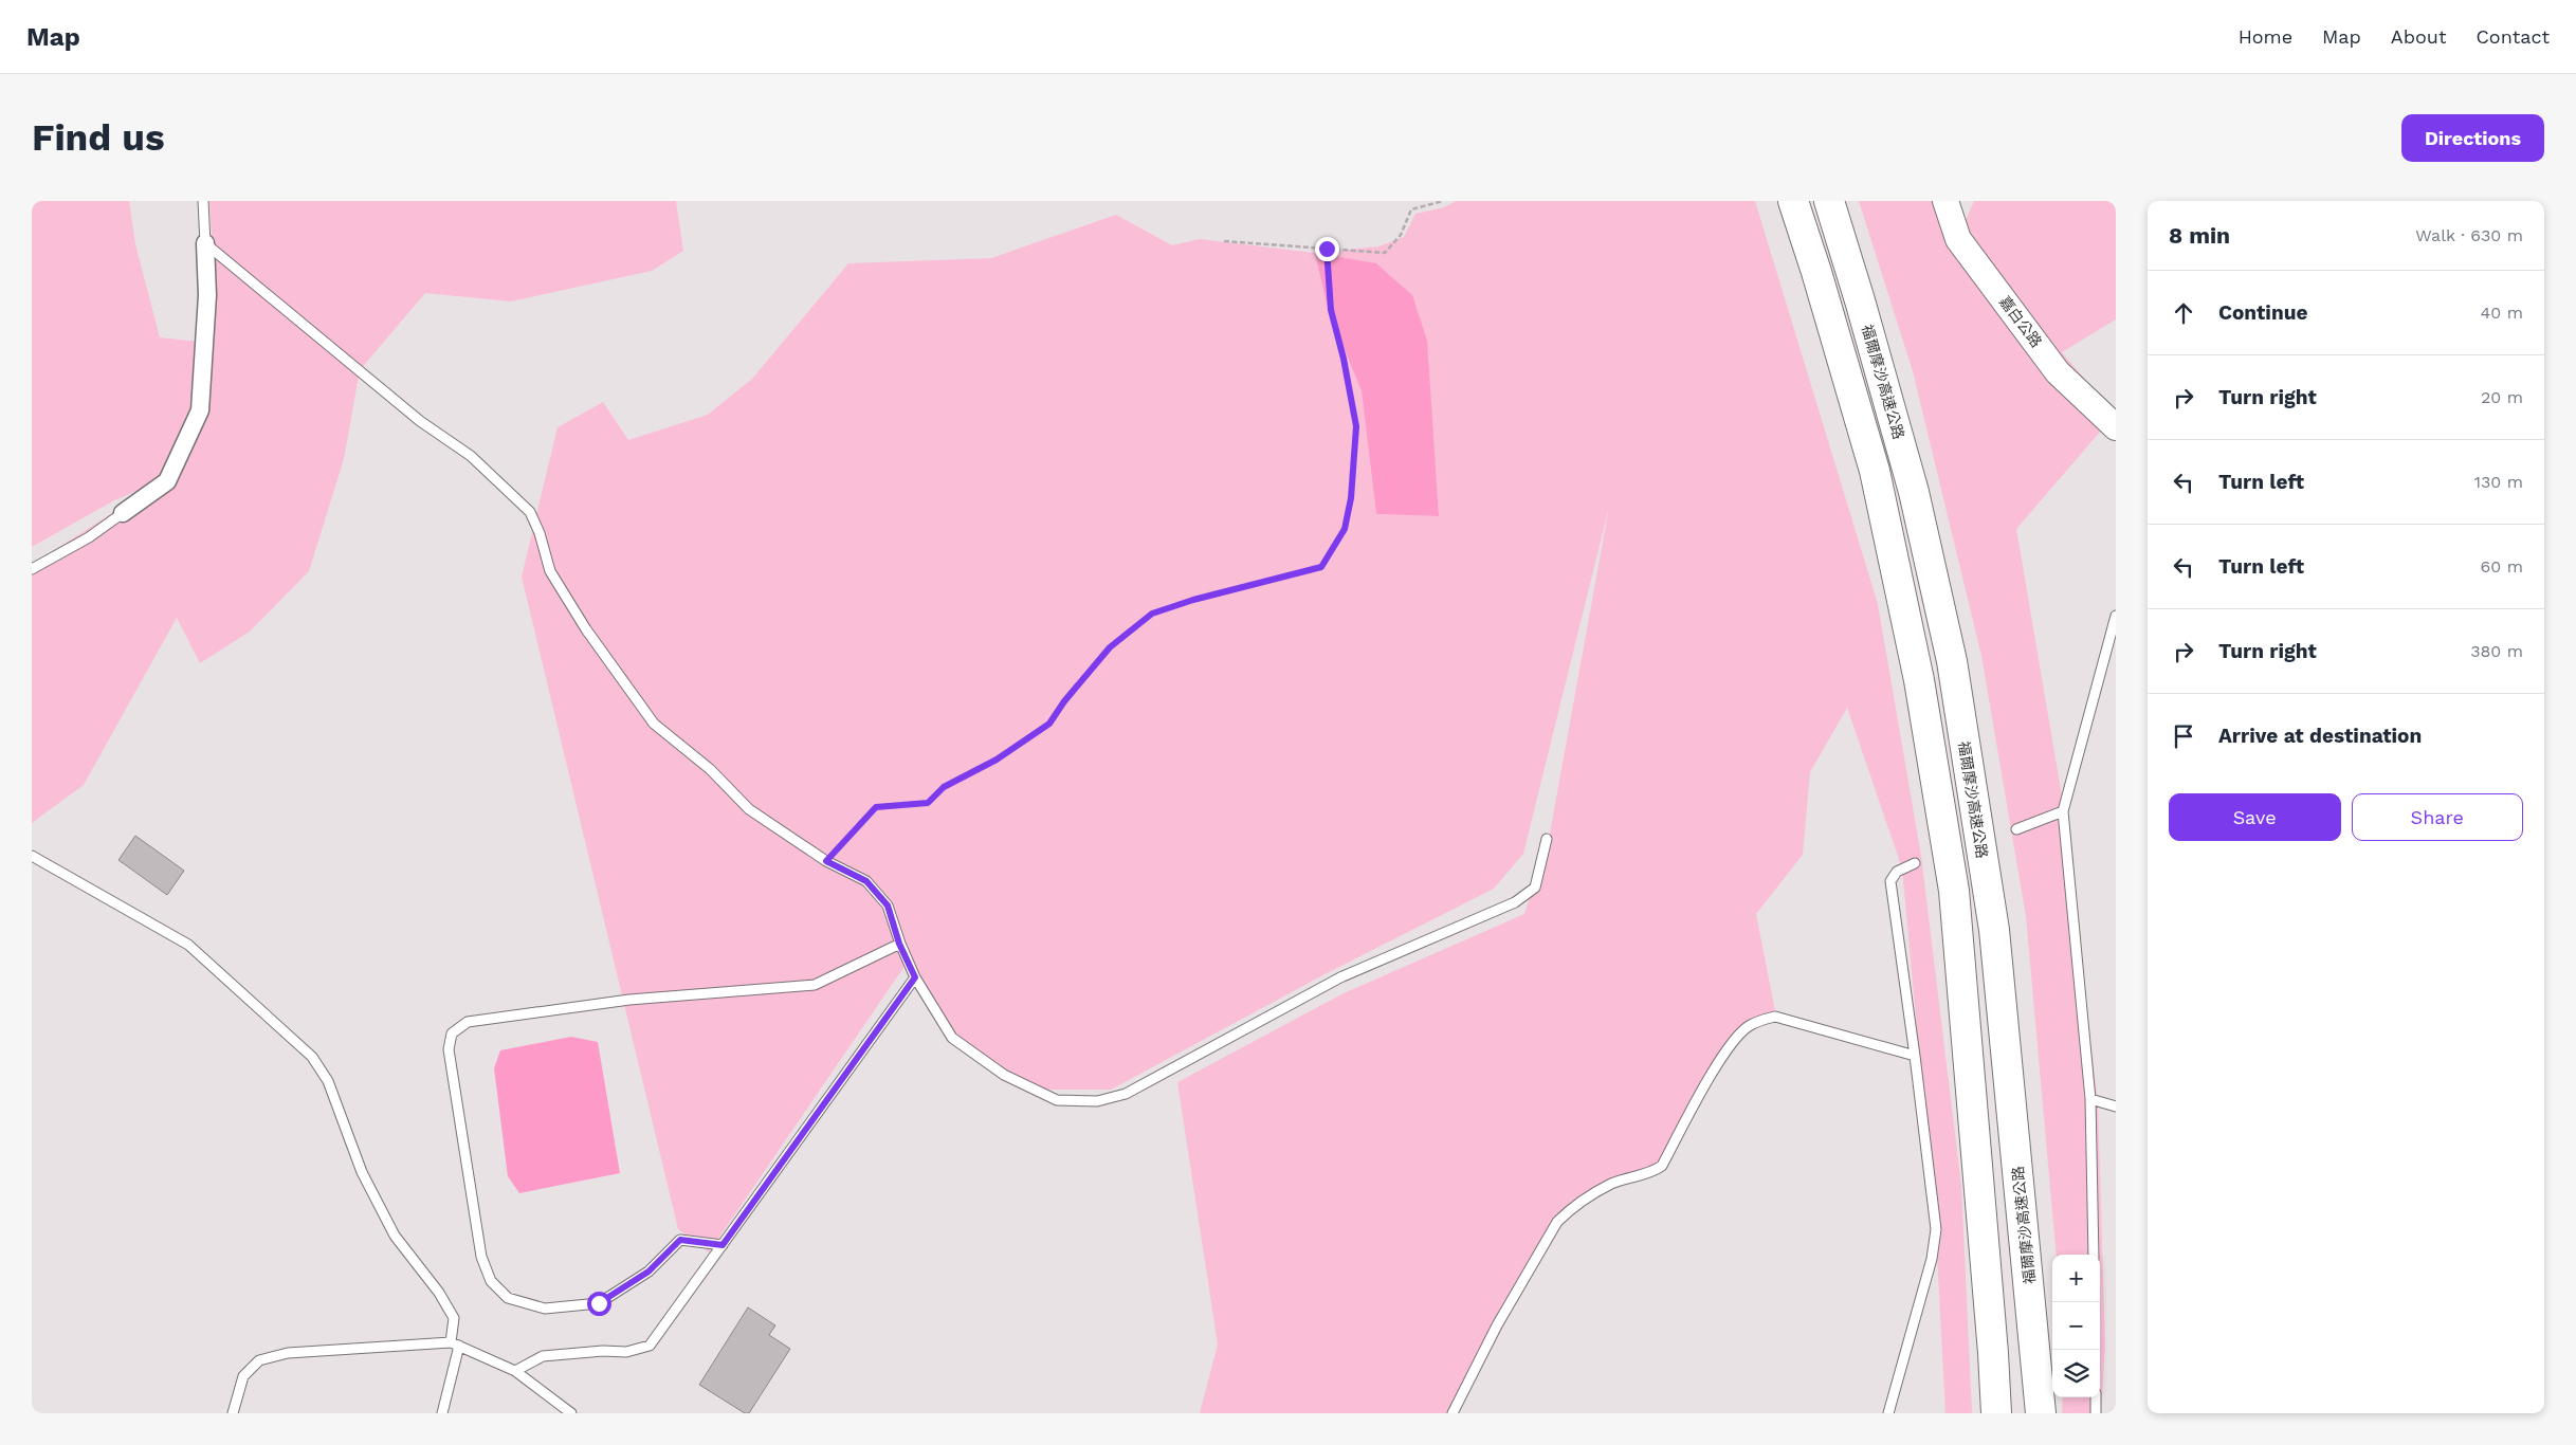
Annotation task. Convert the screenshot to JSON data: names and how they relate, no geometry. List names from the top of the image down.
{
  "streets": {
    "highway": ["福爾摩沙高速公路"],
    "main road": ["嘉白公路"]
  },
  "page": {
    "header": "Map",
    "nav": [
      "Home",
      "Map",
      "About",
      "Contact"
    ],
    "buttons": [
      "Directions",
      ["Save", "Share"]
    ],
    "title": "Find us",
    "heading": ["8 min", "Walk · 630 m"],
    "list": [
      ["Continue", "40 m"],
      ["Turn right", "20 m"],
      ["Turn left", "130 m"],
      ["Turn left", "60 m"],
      ["Turn right", "380 m"],
      "Arrive at destination"
    ],
    "map_buttons": ["+", "−"]
  }
}
